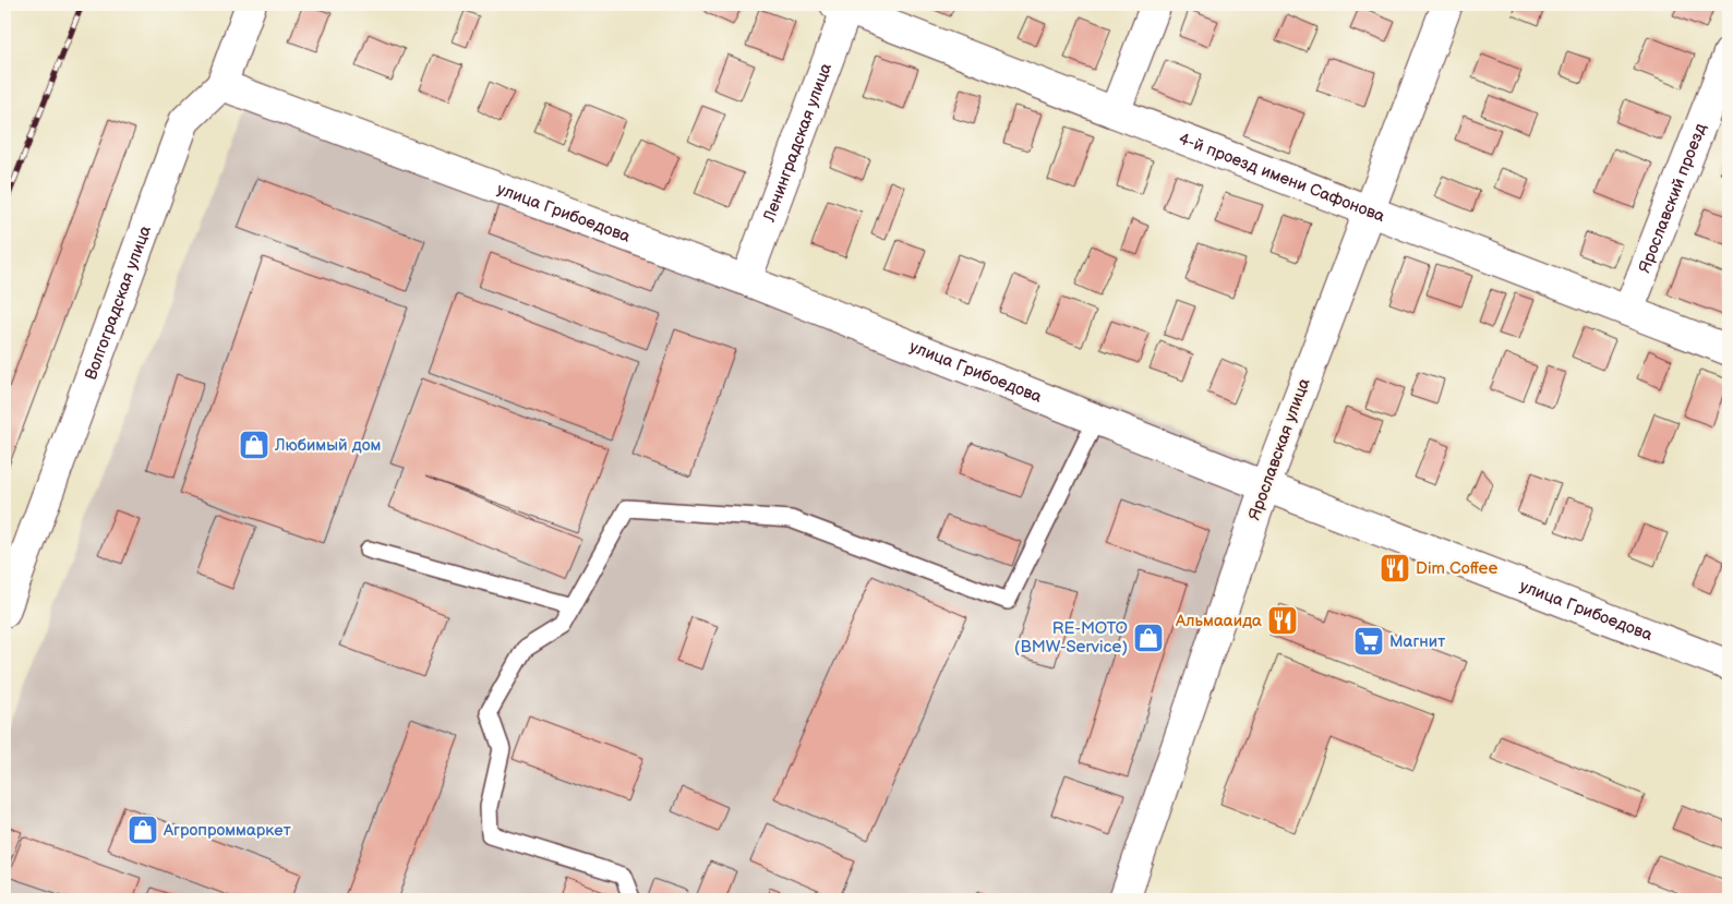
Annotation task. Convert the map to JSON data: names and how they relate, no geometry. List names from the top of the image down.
{
  "streets": {
    "street": [
      "Ленинградская улица",
      "4-й проезд имени Сафонова",
      "Ярославский проезд",
      "улица Грибоедова",
      "Волгоградская улица",
      "Ярославская улица"
    ]
  },
  "crossings": [
    ["Ленинградская улица", "4-й проезд имени Сафонова"],
    ["Ленинградская улица", "улица Грибоедова"],
    ["4-й проезд имени Сафонова", "Ярославский проезд"],
    ["4-й проезд имени Сафонова", "Ярославская улица"],
    ["улица Грибоедова", "Волгоградская улица"],
    ["улица Грибоедова", "Ярославская улица"]
  ],
  "places": {
    "shop": ["Любимый дом", "RE-MOTO (BMW-Service)", "Агропроммаркет"],
    "restaurant": ["Dim Coffee", "Альмааида"],
    "supermarket": ["Магнит"]
  }
}
